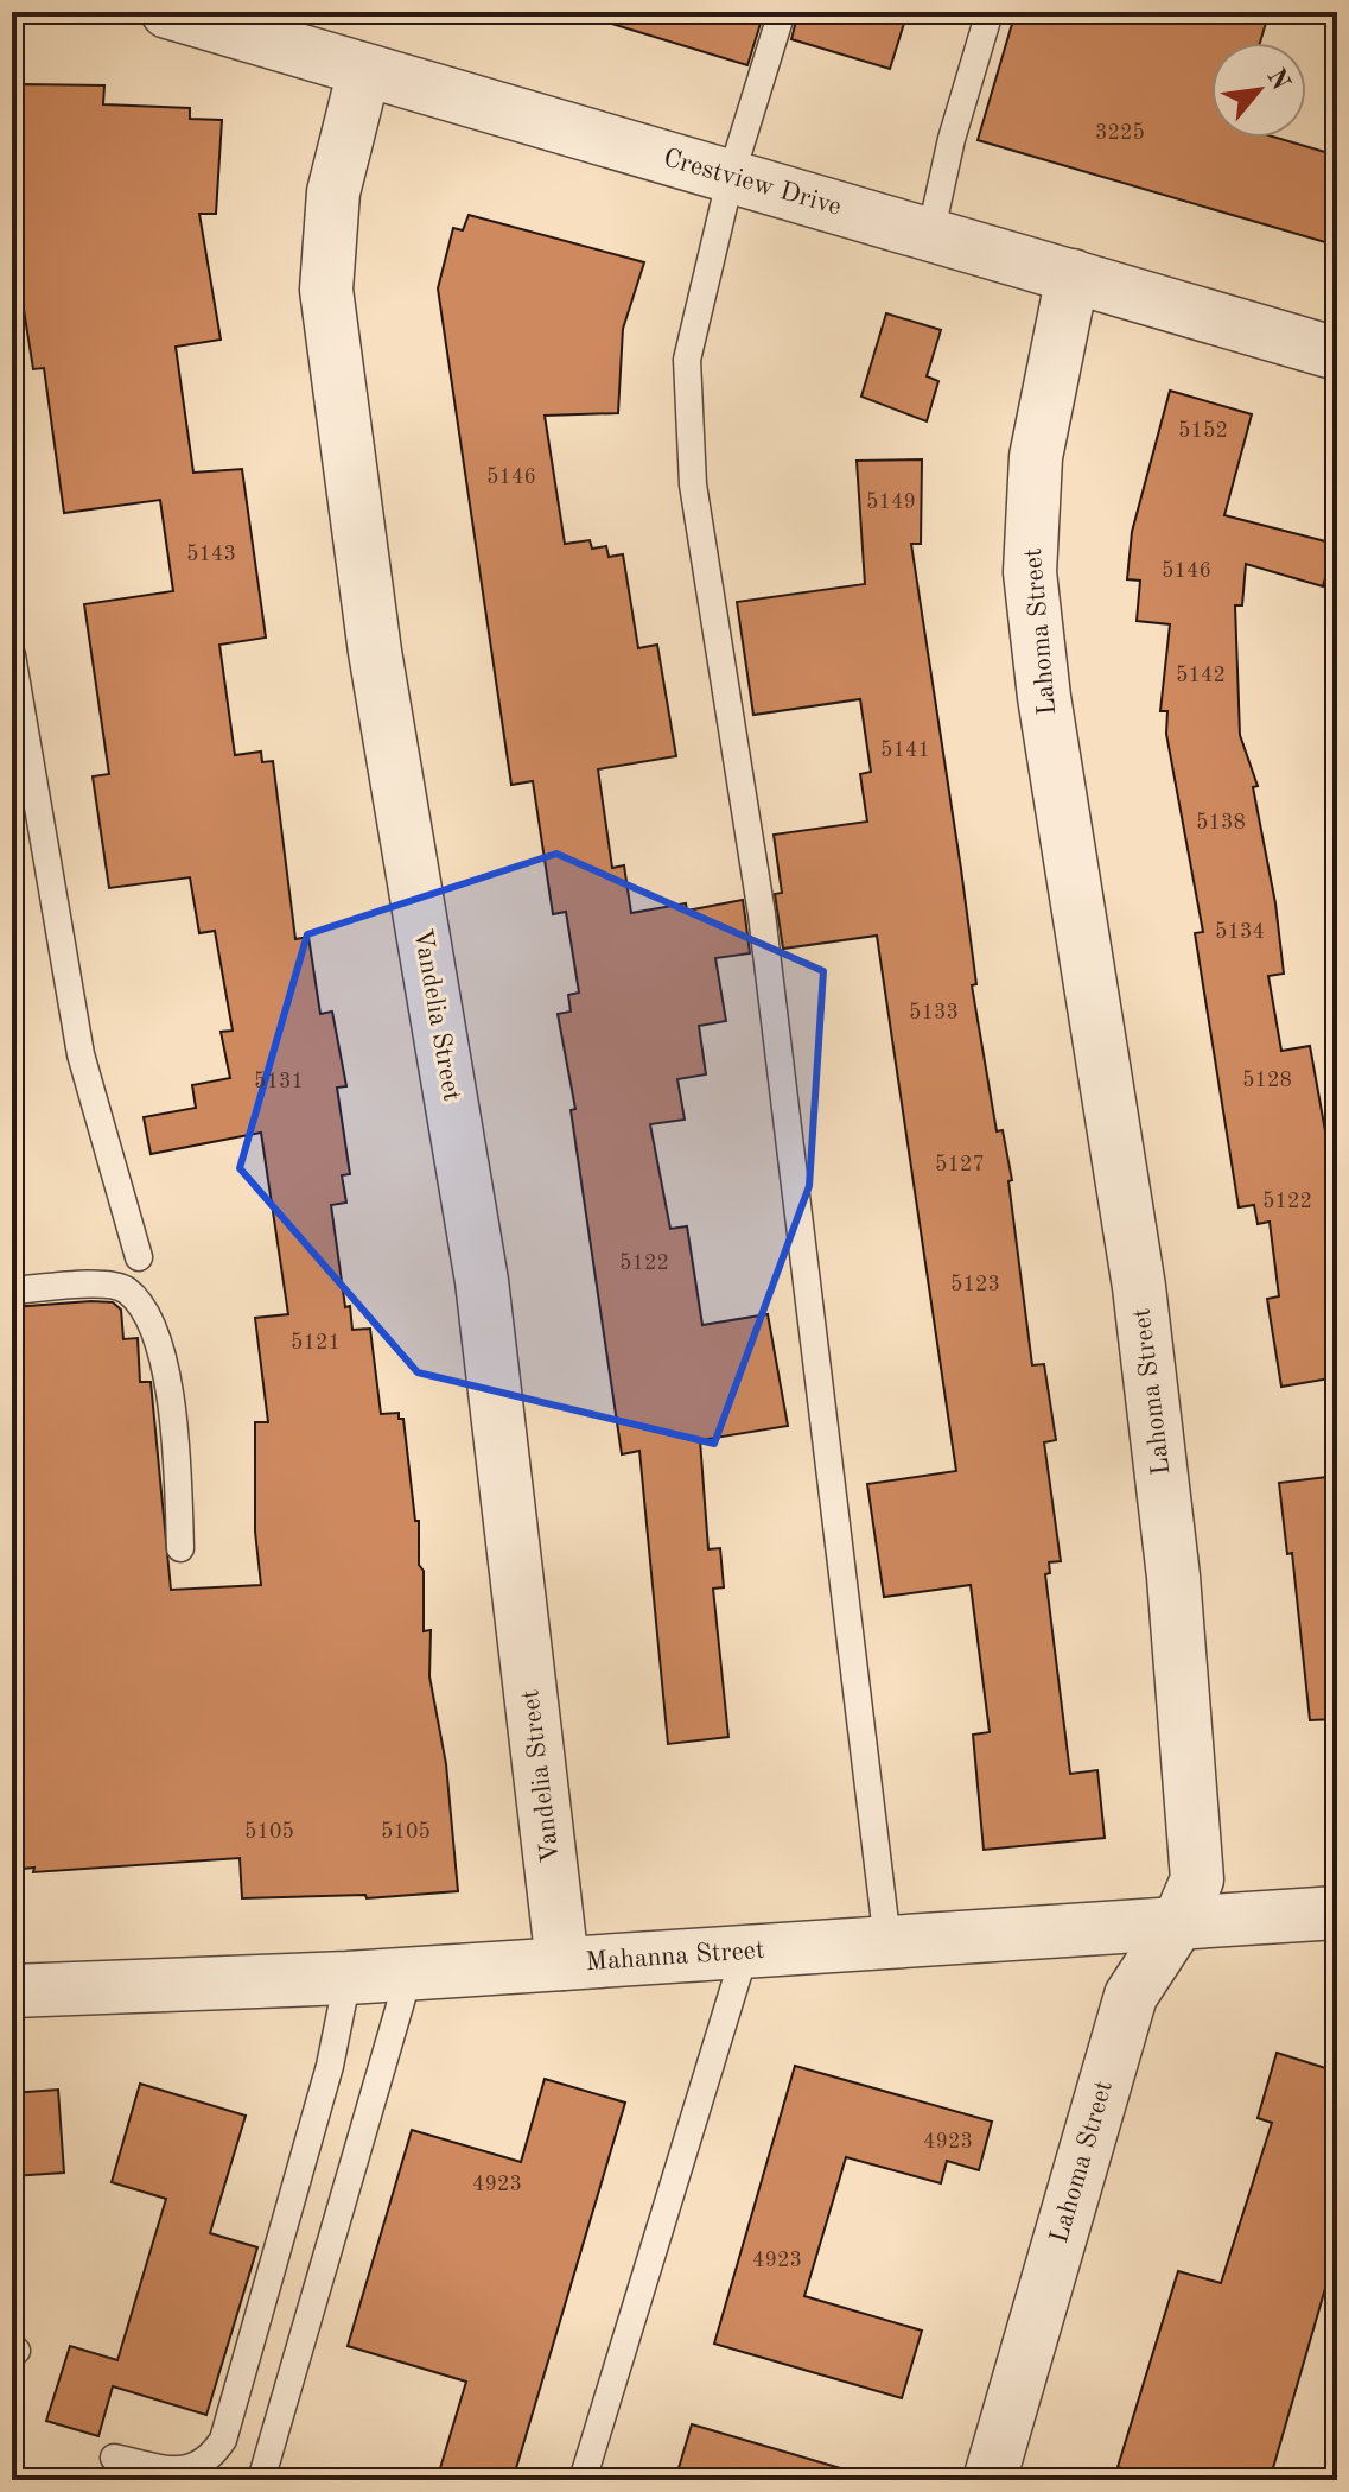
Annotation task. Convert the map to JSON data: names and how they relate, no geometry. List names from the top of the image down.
{
  "streets": {
    "street": [
      "Crestview Drive",
      "Lahoma Street",
      "Vandelia Street",
      "Mahanna Street"
    ]
  },
  "crossings": [
    ["Crestview Drive", "Lahoma Street"],
    ["Crestview Drive", "Vandelia Street"],
    ["Lahoma Street", "Mahanna Street"],
    ["Vandelia Street", "Mahanna Street"]
  ],
  "house_numbers": [
    "3225",
    "5152",
    "5146",
    "5149",
    "5143",
    "5146",
    "5142",
    "5141",
    "5138",
    "5134",
    "5133",
    "5128",
    "5131",
    "5127",
    "5122",
    "5122",
    "5123",
    "5121",
    "5105",
    "5105",
    "4923",
    "4923",
    "4923"
  ],
  "north": "top right"
}
